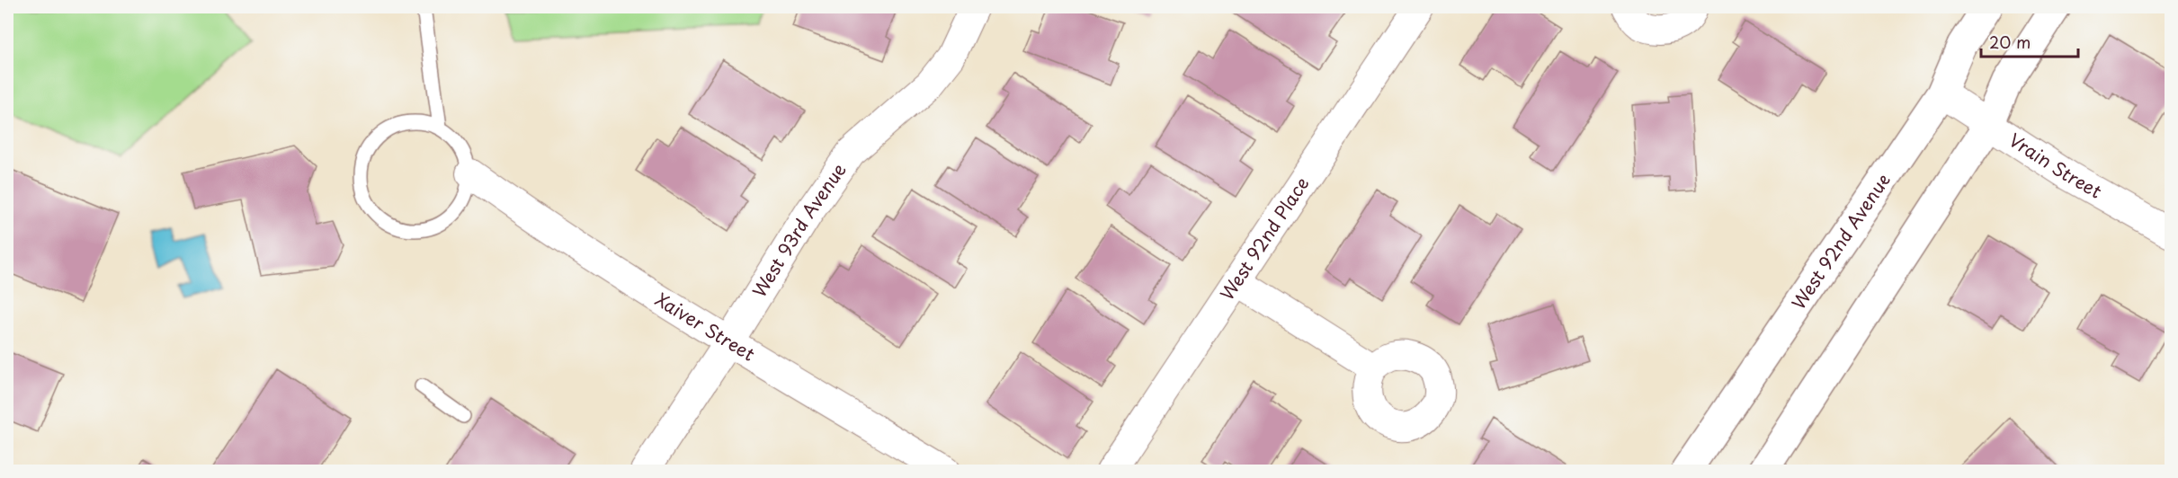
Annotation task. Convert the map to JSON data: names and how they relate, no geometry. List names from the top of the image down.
{
  "streets": {
    "main road": ["West 92nd Avenue"],
    "street": [
      "Vrain Street",
      "West 93rd Avenue",
      "West 92nd Place",
      "Xaiver Street"
    ]
  },
  "crossings": [
    ["Vrain Street", "West 92nd Avenue"],
    ["West 93rd Avenue", "Xaiver Street"]
  ],
  "scale_bar": "20 m"
}
